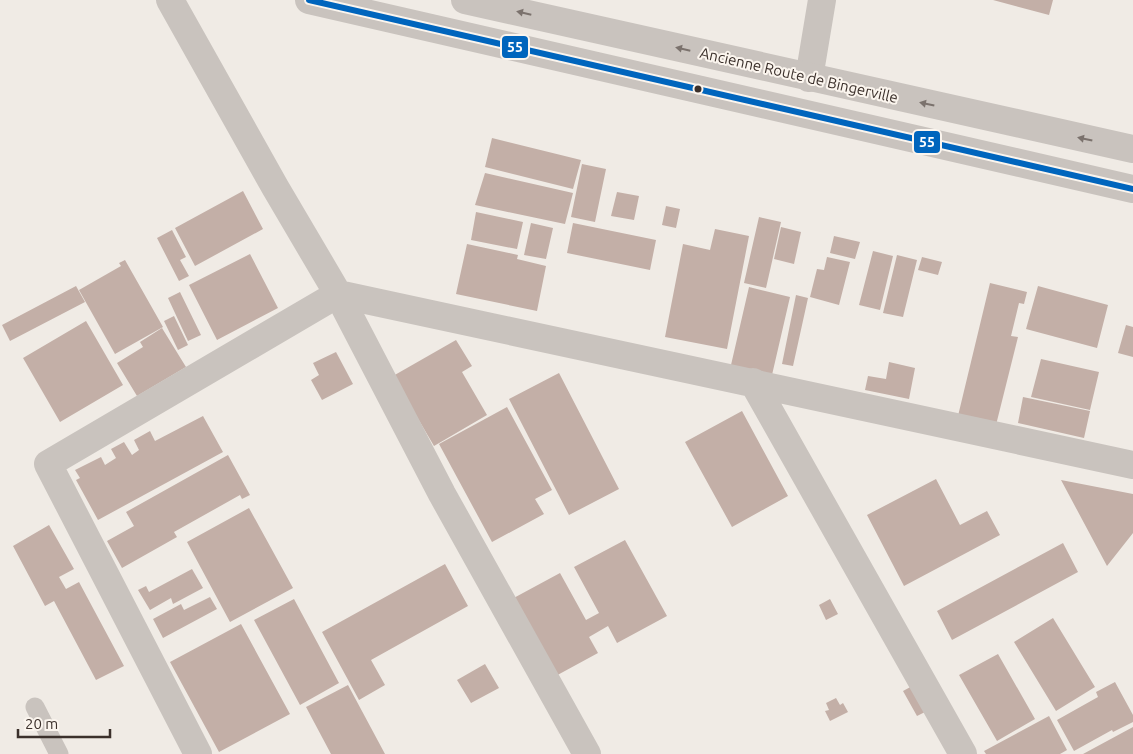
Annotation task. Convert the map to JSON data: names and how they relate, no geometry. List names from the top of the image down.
{
  "streets": {
    "street": ["Ancienne Route de Bingerville"]
  },
  "lines": ["transit line 55"],
  "scale_bar": "20 m"
}
